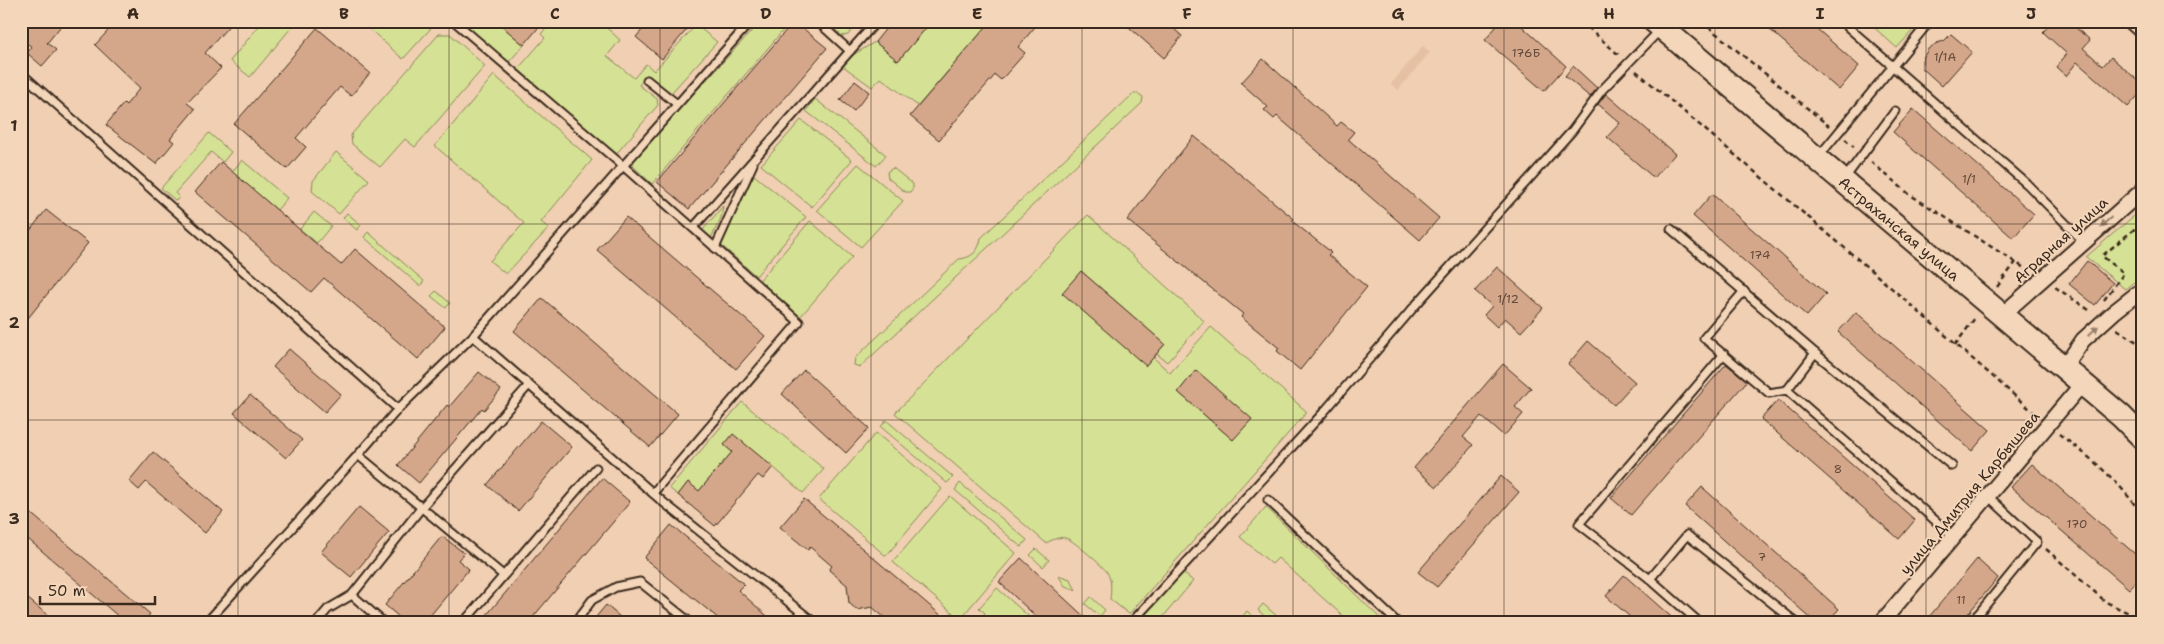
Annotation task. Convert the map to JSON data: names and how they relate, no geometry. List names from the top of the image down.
{
  "streets": {
    "main road": ["Астраханская улица"],
    "street": ["Аграрная улица", "улица Дмитрия Карбышева"]
  },
  "crossings": [
    ["Астраханская улица", "Аграрная улица"],
    ["Астраханская улица", "улица Дмитрия Карбышева"]
  ],
  "one_way": ["Аграрная улица"],
  "house_numbers": [
    "176Б",
    "1/1А",
    "1/1",
    "174",
    "1/12",
    "8",
    "170",
    "7",
    "11"
  ],
  "scale_bar": "50 m",
  "grid": {
    "columns": [
      "A",
      "B",
      "C",
      "D",
      "E",
      "F",
      "G",
      "H",
      "I",
      "J"
    ],
    "rows": ["1", "2", "3"]
  }
}
